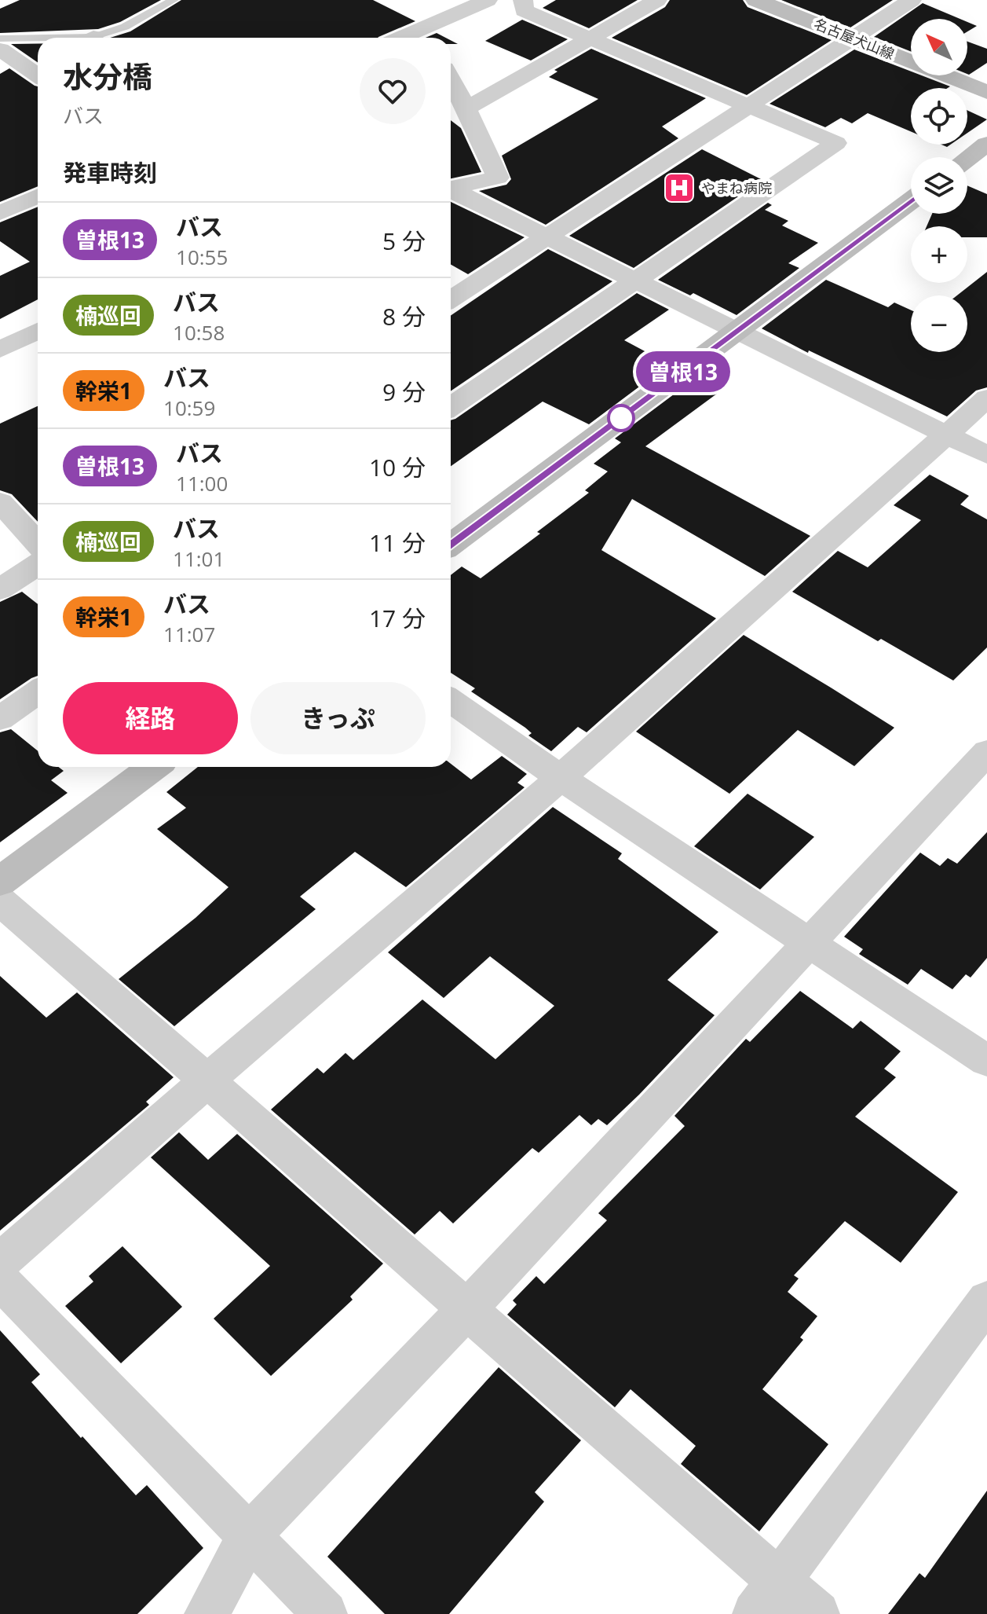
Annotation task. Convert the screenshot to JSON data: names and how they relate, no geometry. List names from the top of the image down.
{
  "streets": {
    "main road": ["名古屋犬山線"]
  },
  "places": {
    "hospital": ["やまね病院"]
  },
  "lines": ["bus line 曽根13"],
  "north": "top left",
  "page": {
    "on_map": "曽根13",
    "map_buttons": ["+", "−"],
    "heading": [
      ["水分橋", "バス"],
      "発車時刻"
    ],
    "list": [
      {
        "mark": "曽根13",
        "name": "バス",
        "note": "10:55",
        "value": "5 分"
      },
      {
        "mark": "楠巡回",
        "name": "バス",
        "note": "10:58",
        "value": "8 分"
      },
      {
        "mark": "幹栄1",
        "name": "バス",
        "note": "10:59",
        "value": "9 分"
      },
      {
        "mark": "曽根13",
        "name": "バス",
        "note": "11:00",
        "value": "10 分"
      },
      {
        "mark": "楠巡回",
        "name": "バス",
        "note": "11:01",
        "value": "11 分"
      },
      {
        "mark": "幹栄1",
        "name": "バス",
        "note": "11:07",
        "value": "17 分"
      }
    ],
    "buttons": ["経路", "きっぷ"]
  }
}
